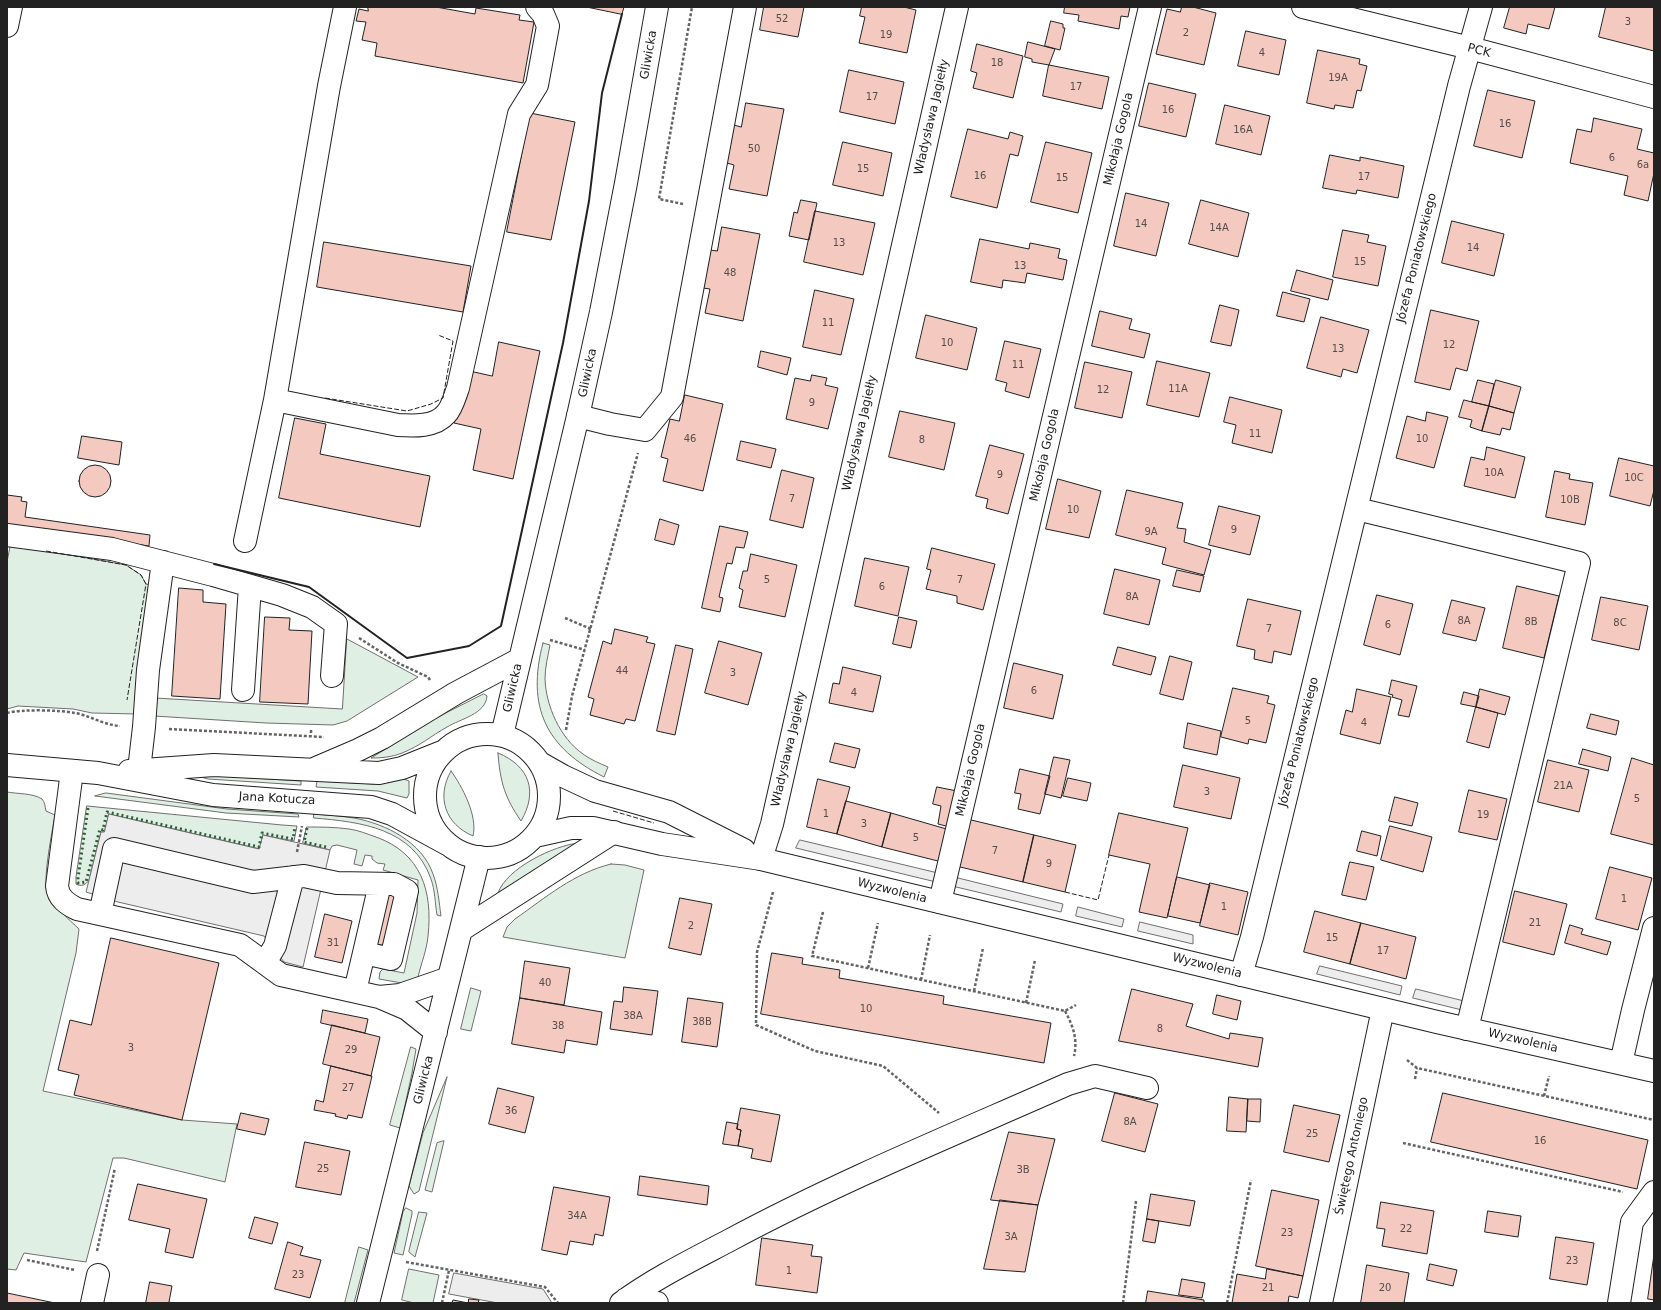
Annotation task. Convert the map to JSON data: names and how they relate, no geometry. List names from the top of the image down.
{
  "streets": {
    "street": [
      "PCK",
      "Gliwicka",
      "Władysława Jagiełły",
      "Mikołaja Gogola",
      "Józefa Poniatowskiego",
      "Jana Kotucza",
      "Wyzwolenia",
      "Świętego Antoniego"
    ]
  },
  "crossings": [
    ["PCK", "Józefa Poniatowskiego"],
    ["Gliwicka", "Jana Kotucza"],
    ["Gliwicka", "Wyzwolenia"],
    ["Władysława Jagiełły", "Wyzwolenia"],
    ["Mikołaja Gogola", "Wyzwolenia"],
    ["Józefa Poniatowskiego", "Wyzwolenia"],
    ["Jana Kotucza", "Wyzwolenia"],
    ["Wyzwolenia", "Świętego Antoniego"]
  ],
  "house_numbers": [
    "52",
    "3",
    "2",
    "19",
    "4",
    "18",
    "19A",
    "17",
    "17",
    "16",
    "16",
    "16A",
    "50",
    "6",
    "6a",
    "15",
    "16",
    "17",
    "15",
    "14",
    "14A",
    "13",
    "14",
    "15",
    "13",
    "48",
    "11",
    "10",
    "12",
    "13",
    "11",
    "11A",
    "12",
    "9",
    "11",
    "46",
    "10",
    "8",
    "10A",
    "9",
    "10C",
    "7",
    "10B",
    "10",
    "9",
    "9A",
    "5",
    "7",
    "6",
    "8A",
    "8A",
    "8B",
    "8C",
    "6",
    "7",
    "44",
    "3",
    "6",
    "4",
    "5",
    "4",
    "21A",
    "3",
    "5",
    "1",
    "19",
    "3",
    "5",
    "7",
    "9",
    "1",
    "1",
    "21",
    "2",
    "15",
    "31",
    "17",
    "40",
    "10",
    "38A",
    "38B",
    "38",
    "8",
    "3",
    "29",
    "27",
    "36",
    "8A",
    "25",
    "16",
    "25",
    "3B",
    "34A",
    "22",
    "23",
    "3A",
    "23",
    "1",
    "23",
    "21",
    "20"
  ]
}
